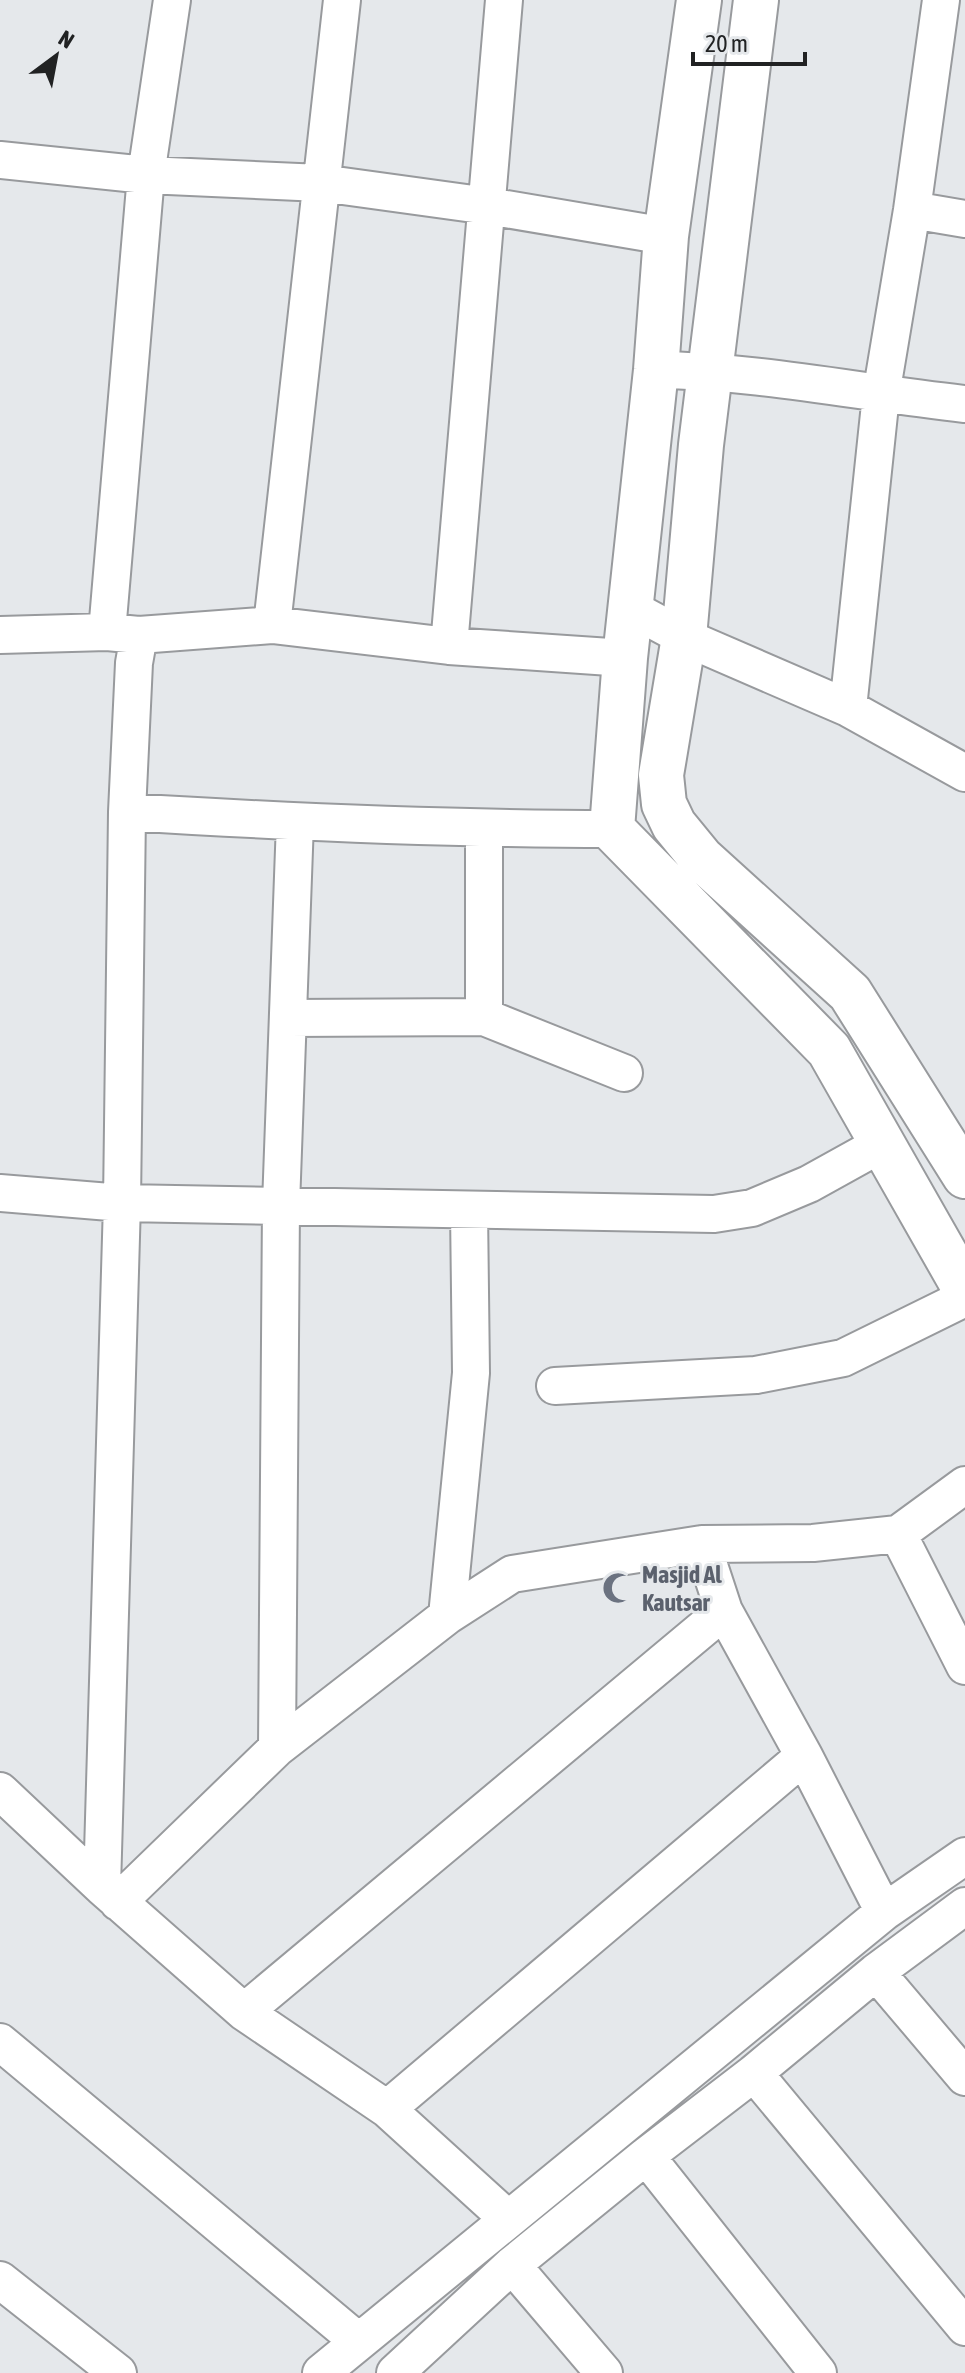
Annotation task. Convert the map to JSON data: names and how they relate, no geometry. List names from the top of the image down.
{
  "places": {
    "mosque": ["Masjid Al Kautsar"]
  },
  "scale_bar": "20 m",
  "north": "top right"
}
